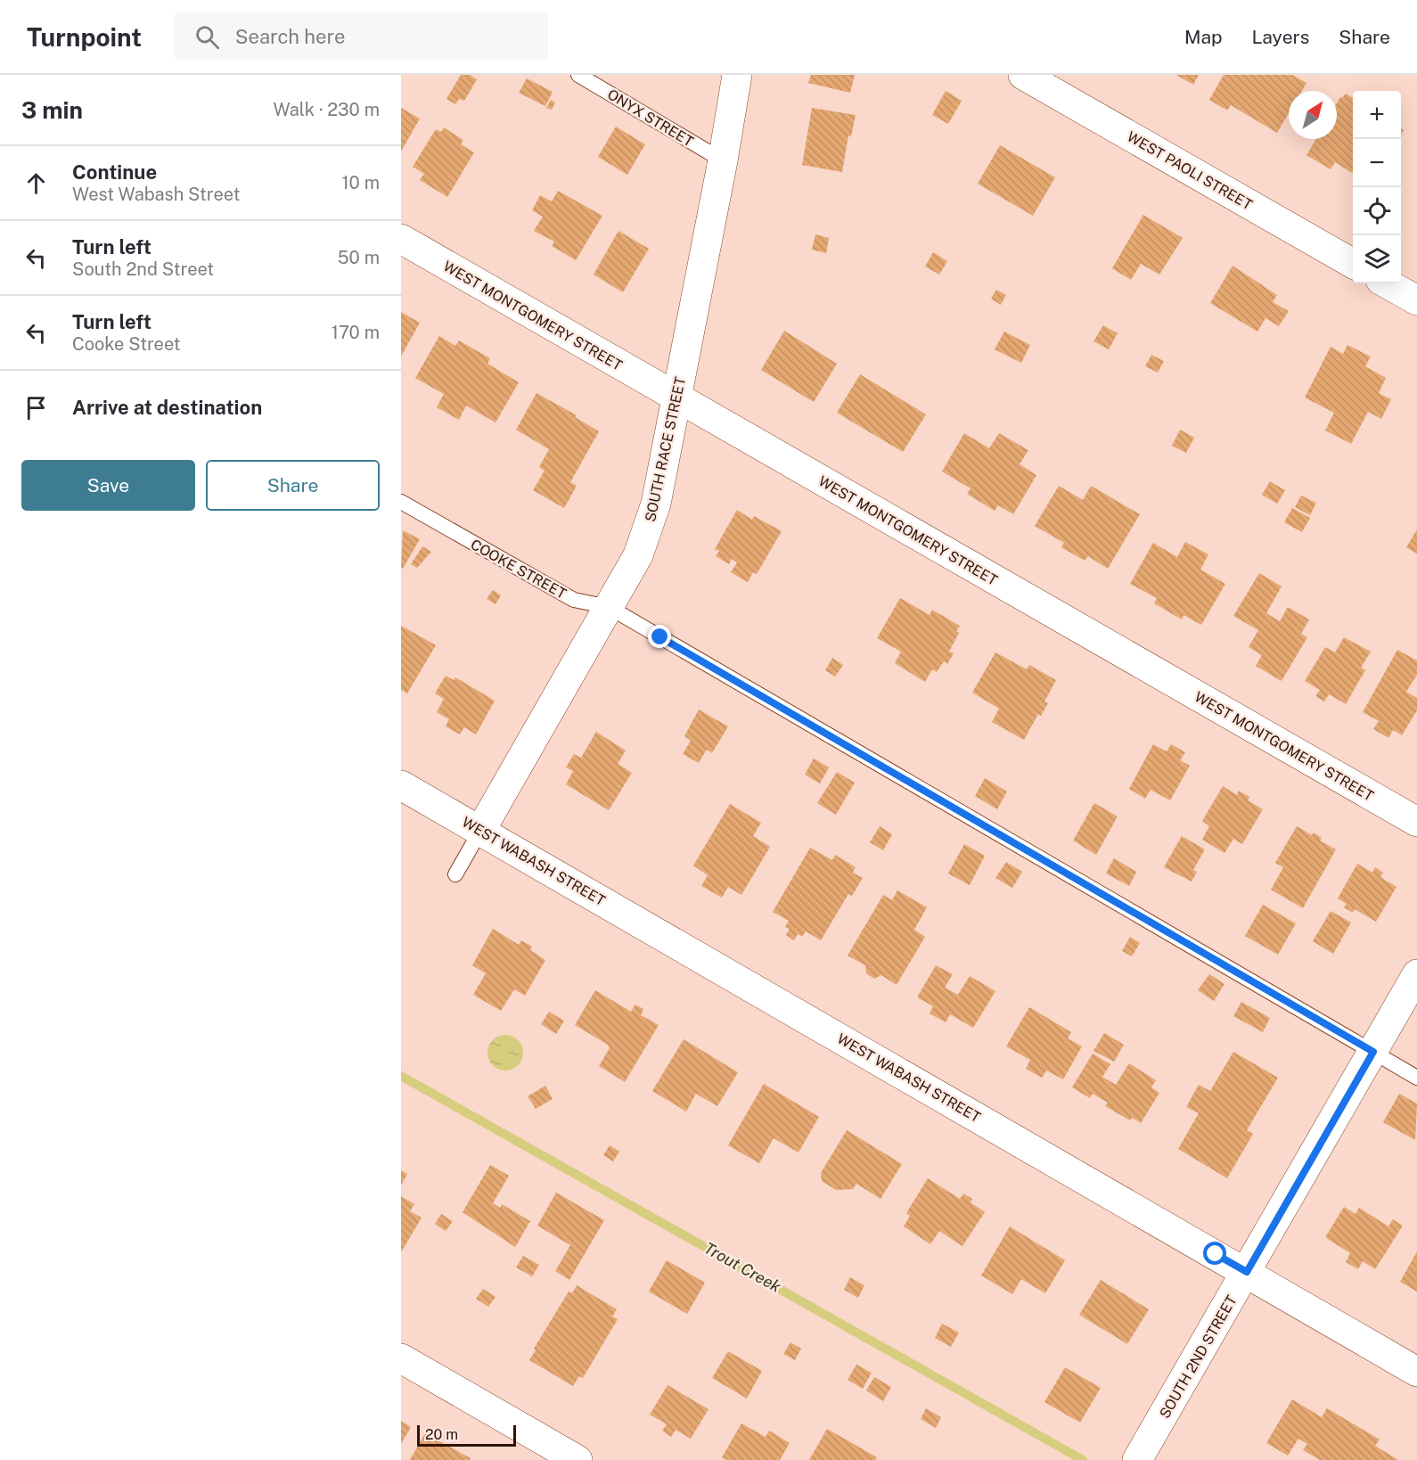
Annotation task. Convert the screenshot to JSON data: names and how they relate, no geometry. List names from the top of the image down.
{
  "streets": {
    "street": [
      "WEST PAOLI STREET",
      "WEST MONTGOMERY STREET",
      "SOUTH RACE STREET",
      "WEST WABASH STREET",
      "SOUTH 2ND STREET"
    ],
    "lane": ["ONYX STREET", "COOKE STREET"]
  },
  "crossings": [
    ["ONYX STREET", "SOUTH RACE STREET"],
    ["WEST MONTGOMERY STREET", "SOUTH RACE STREET"],
    ["SOUTH RACE STREET", "COOKE STREET"],
    ["SOUTH RACE STREET", "WEST WABASH STREET"],
    ["COOKE STREET", "SOUTH 2ND STREET"],
    ["WEST WABASH STREET", "SOUTH 2ND STREET"]
  ],
  "water": ["Trout Creek"],
  "scale_bar": "20 m",
  "north": "top right",
  "page": {
    "header": "Turnpoint",
    "search": "Search here",
    "nav": ["Map", "Layers", "Share"],
    "heading": ["3 min", "Walk · 230 m"],
    "map_buttons": ["+", "−"],
    "list": [
      ["Continue", "West Wabash Street", "10 m"],
      ["Turn left", "South 2nd Street", "50 m"],
      ["Turn left", "Cooke Street", "170 m"],
      "Arrive at destination"
    ],
    "buttons": ["Save", "Share"],
    "scale": "20 m"
  }
}
